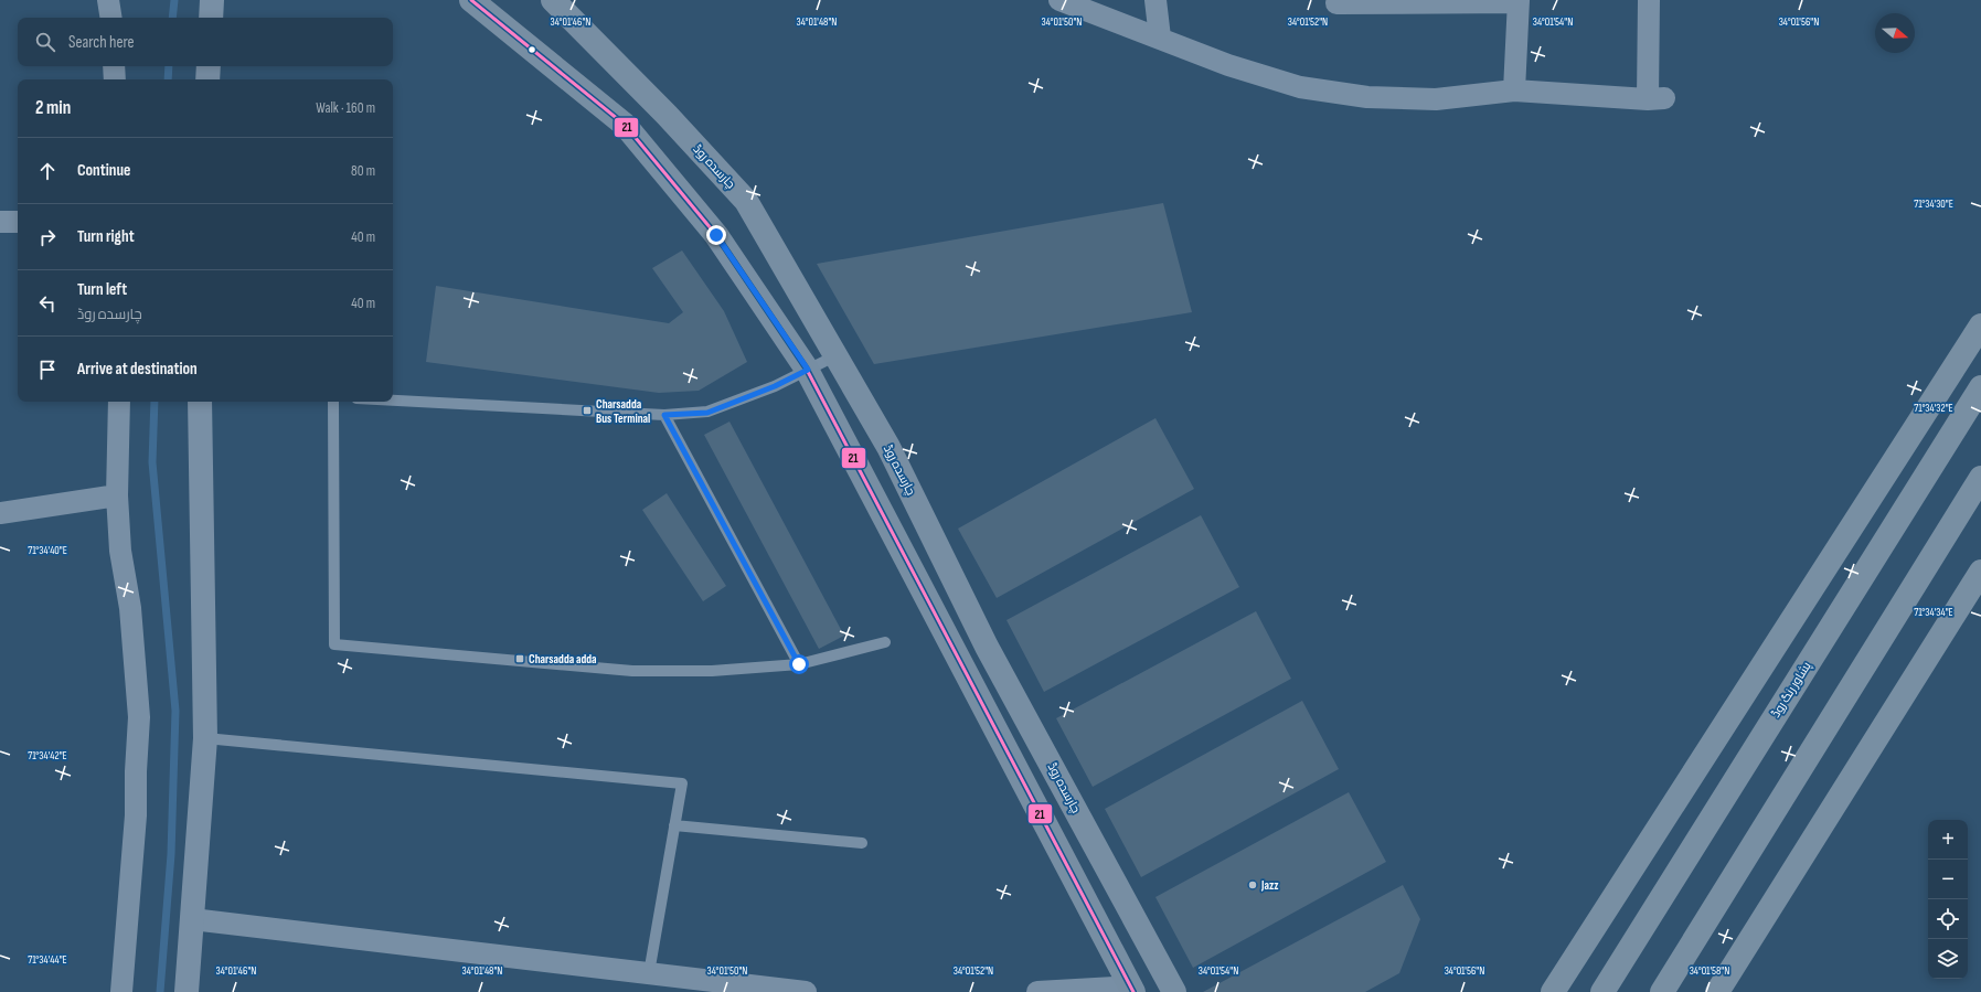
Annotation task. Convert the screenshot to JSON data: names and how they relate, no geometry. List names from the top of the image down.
{
  "streets": {
    "highway": ["پشاور رنگ روڈ"],
    "main road": ["چارسدہ روڈ"]
  },
  "places": {
    "transit": ["Charsadda Bus Terminal", "Charsadda adda"],
    "other": ["Jazz"]
  },
  "lines": ["transit line 21"],
  "north": "right",
  "page": {
    "search": "Search here",
    "heading": ["2 min", "Walk · 160 m"],
    "list": [
      ["Continue", "80 m"],
      ["Turn right", "40 m"],
      ["Turn left", "چارسدہ روڈ", "40 m"],
      "Arrive at destination"
    ],
    "map_buttons": ["+", "−"]
  },
  "coordinates": [
    "34°01'54\"N",
    "34°01'46\"N",
    "34°01'48\"N",
    "34°01'50\"N",
    "34°01'52\"N",
    "34°01'56\"N",
    "71°34'30\"E",
    "71°34'32\"E",
    "71°34'40\"E",
    "71°34'34\"E",
    "71°34'42\"E",
    "71°34'44\"E",
    "34°01'58\"N"
  ]
}
